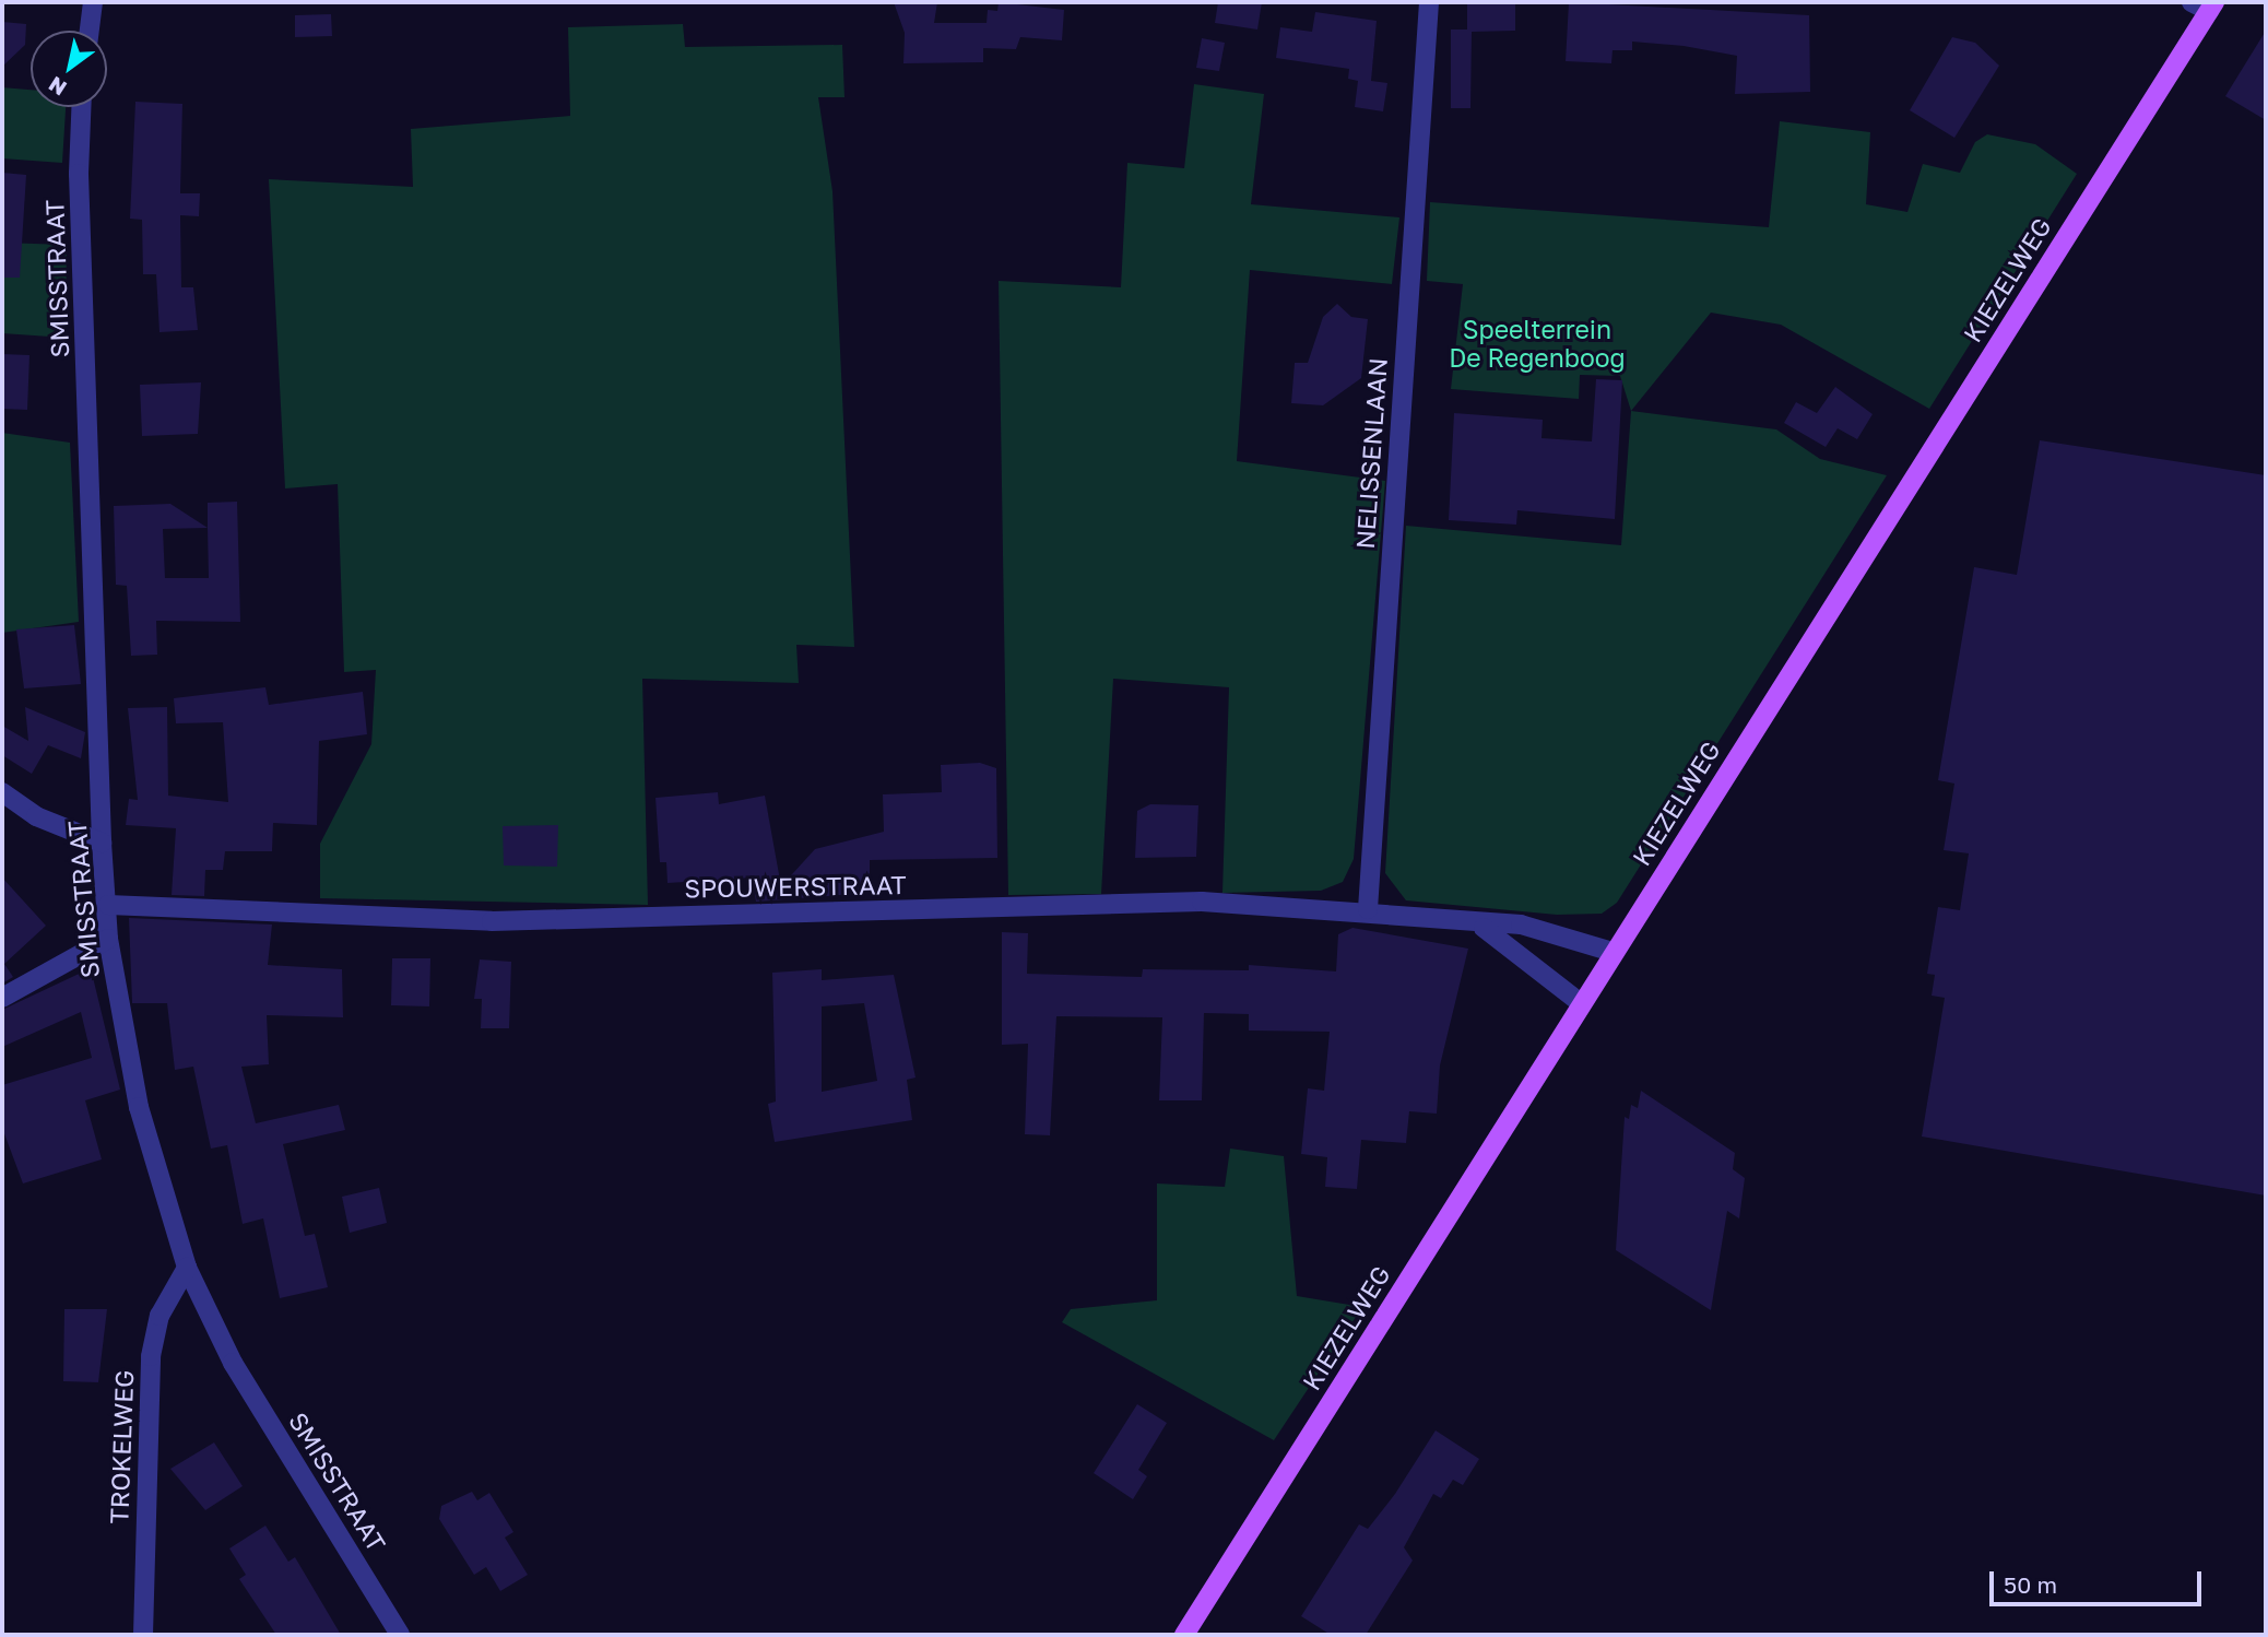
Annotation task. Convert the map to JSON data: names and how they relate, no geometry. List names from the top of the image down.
{
  "streets": {
    "main road": ["KIEZELWEG"],
    "street": [
      "SMISSTRAAT",
      "NELISSENLAAN",
      "SPOUWERSTRAAT",
      "TROKELWEG"
    ]
  },
  "crossings": [
    ["SMISSTRAAT", "SPOUWERSTRAAT"],
    ["SMISSTRAAT", "TROKELWEG"],
    ["KIEZELWEG", "SPOUWERSTRAAT"],
    ["NELISSENLAAN", "SPOUWERSTRAAT"]
  ],
  "parks": ["Speelterrein De Regenboog"],
  "scale_bar": "50 m",
  "north": "bottom left"
}
